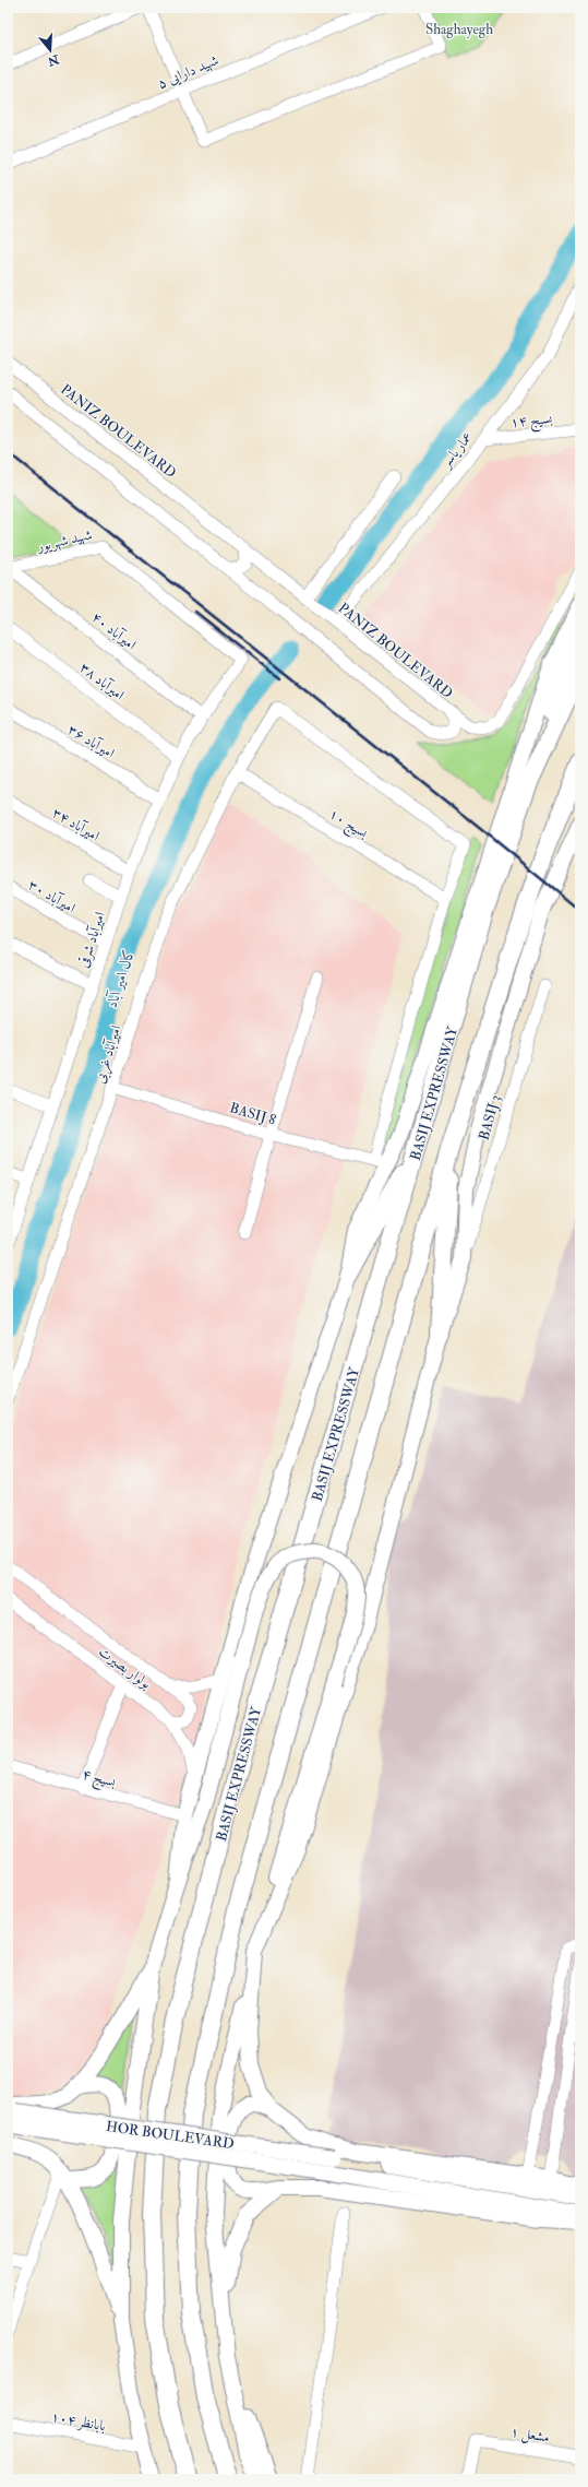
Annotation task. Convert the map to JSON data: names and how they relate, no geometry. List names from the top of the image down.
{
  "streets": {
    "highway": ["BASIJ EXPRESSWAY"],
    "main road": ["HOR BOULEVARD"],
    "street": [
      "شهید دارایی ۵",
      "بسیج ۱۴",
      "PANIZ BOULEVARD",
      "عمار یاسر",
      "شهید شهریور",
      "امیرآباد ۴۰",
      "امیرآباد ۳۸",
      "امیرآباد ۳۶",
      "بسیج ۱۰",
      "امیرآباد ۳۴",
      "امیرآباد ۳۰",
      "امیرآباد شرقی",
      "امیرآباد غربی",
      "BASIJ 8",
      "BASIJ 3",
      "بولوار بصیرت",
      "بسیج ۴",
      "بابانظر ۱۰۴",
      "مشعل ۱"
    ]
  },
  "crossings": [
    ["بسیج ۱۴", "عمار یاسر"],
    ["PANIZ BOULEVARD", "عمار یاسر"],
    ["شهید شهریور", "امیرآباد ۴۰"],
    ["شهید شهریور", "امیرآباد شرقی"],
    ["امیرآباد ۴۰", "امیرآباد شرقی"],
    ["امیرآباد ۳۸", "امیرآباد شرقی"],
    ["امیرآباد ۳۶", "امیرآباد شرقی"],
    ["بسیج ۱۰", "امیرآباد غربی"],
    ["امیرآباد ۳۴", "امیرآباد شرقی"],
    ["امیرآباد ۳۰", "امیرآباد شرقی"],
    ["امیرآباد غربی", "BASIJ 8"]
  ],
  "water": ["کال امیر آباد"],
  "parks": ["Shaghayegh"],
  "north": "bottom"
}
